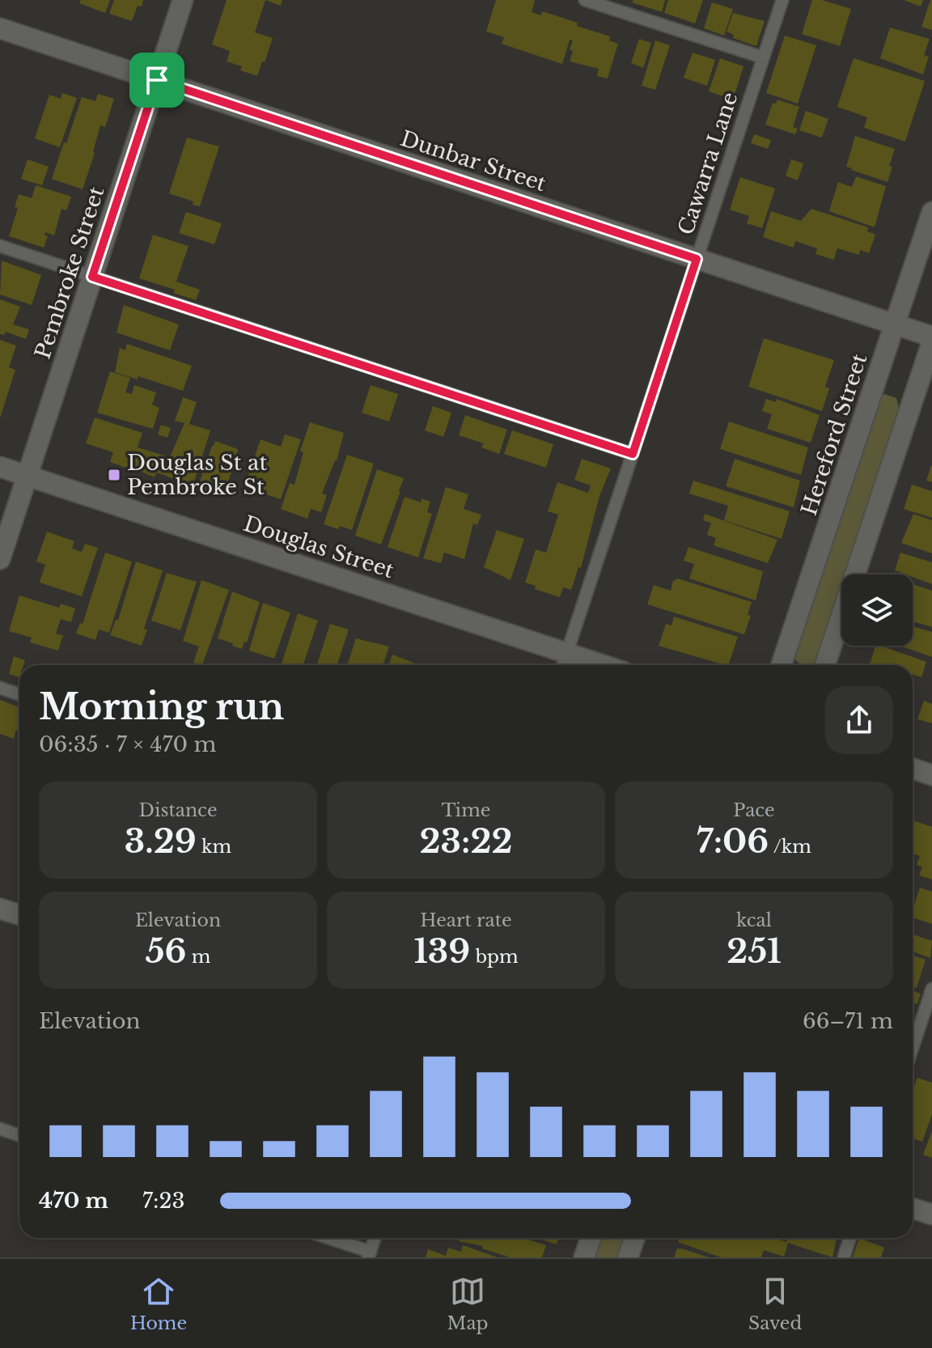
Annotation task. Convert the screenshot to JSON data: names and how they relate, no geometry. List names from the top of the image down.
{
  "streets": {
    "street": [
      "Dunbar Street",
      "Pembroke Street",
      "Hereford Street",
      "Douglas Street"
    ],
    "lane": ["Cawarra Lane"]
  },
  "crossings": [
    ["Dunbar Street", "Cawarra Lane"],
    ["Dunbar Street", "Pembroke Street"],
    ["Dunbar Street", "Hereford Street"],
    ["Cawarra Lane", "Douglas Street"],
    ["Pembroke Street", "Douglas Street"]
  ],
  "places": {
    "transit": ["Douglas St at Pembroke St"]
  },
  "page": {
    "heading": ["Morning run", "06:35 · 7 × 470 m"],
    "stats": [
      ["Distance", "3.29 km"],
      ["Time", "23:22"],
      ["Pace", "7:06 /km"],
      ["Elevation", "56 m"],
      ["Heart rate", "139 bpm"],
      ["kcal", "251"]
    ],
    "chart": ["Elevation", "66–71 m"],
    "list": [
      {
        "name": "470 m",
        "note": "7:23"
      }
    ],
    "tabs": ["Home", "Map", "Saved"]
  }
}
